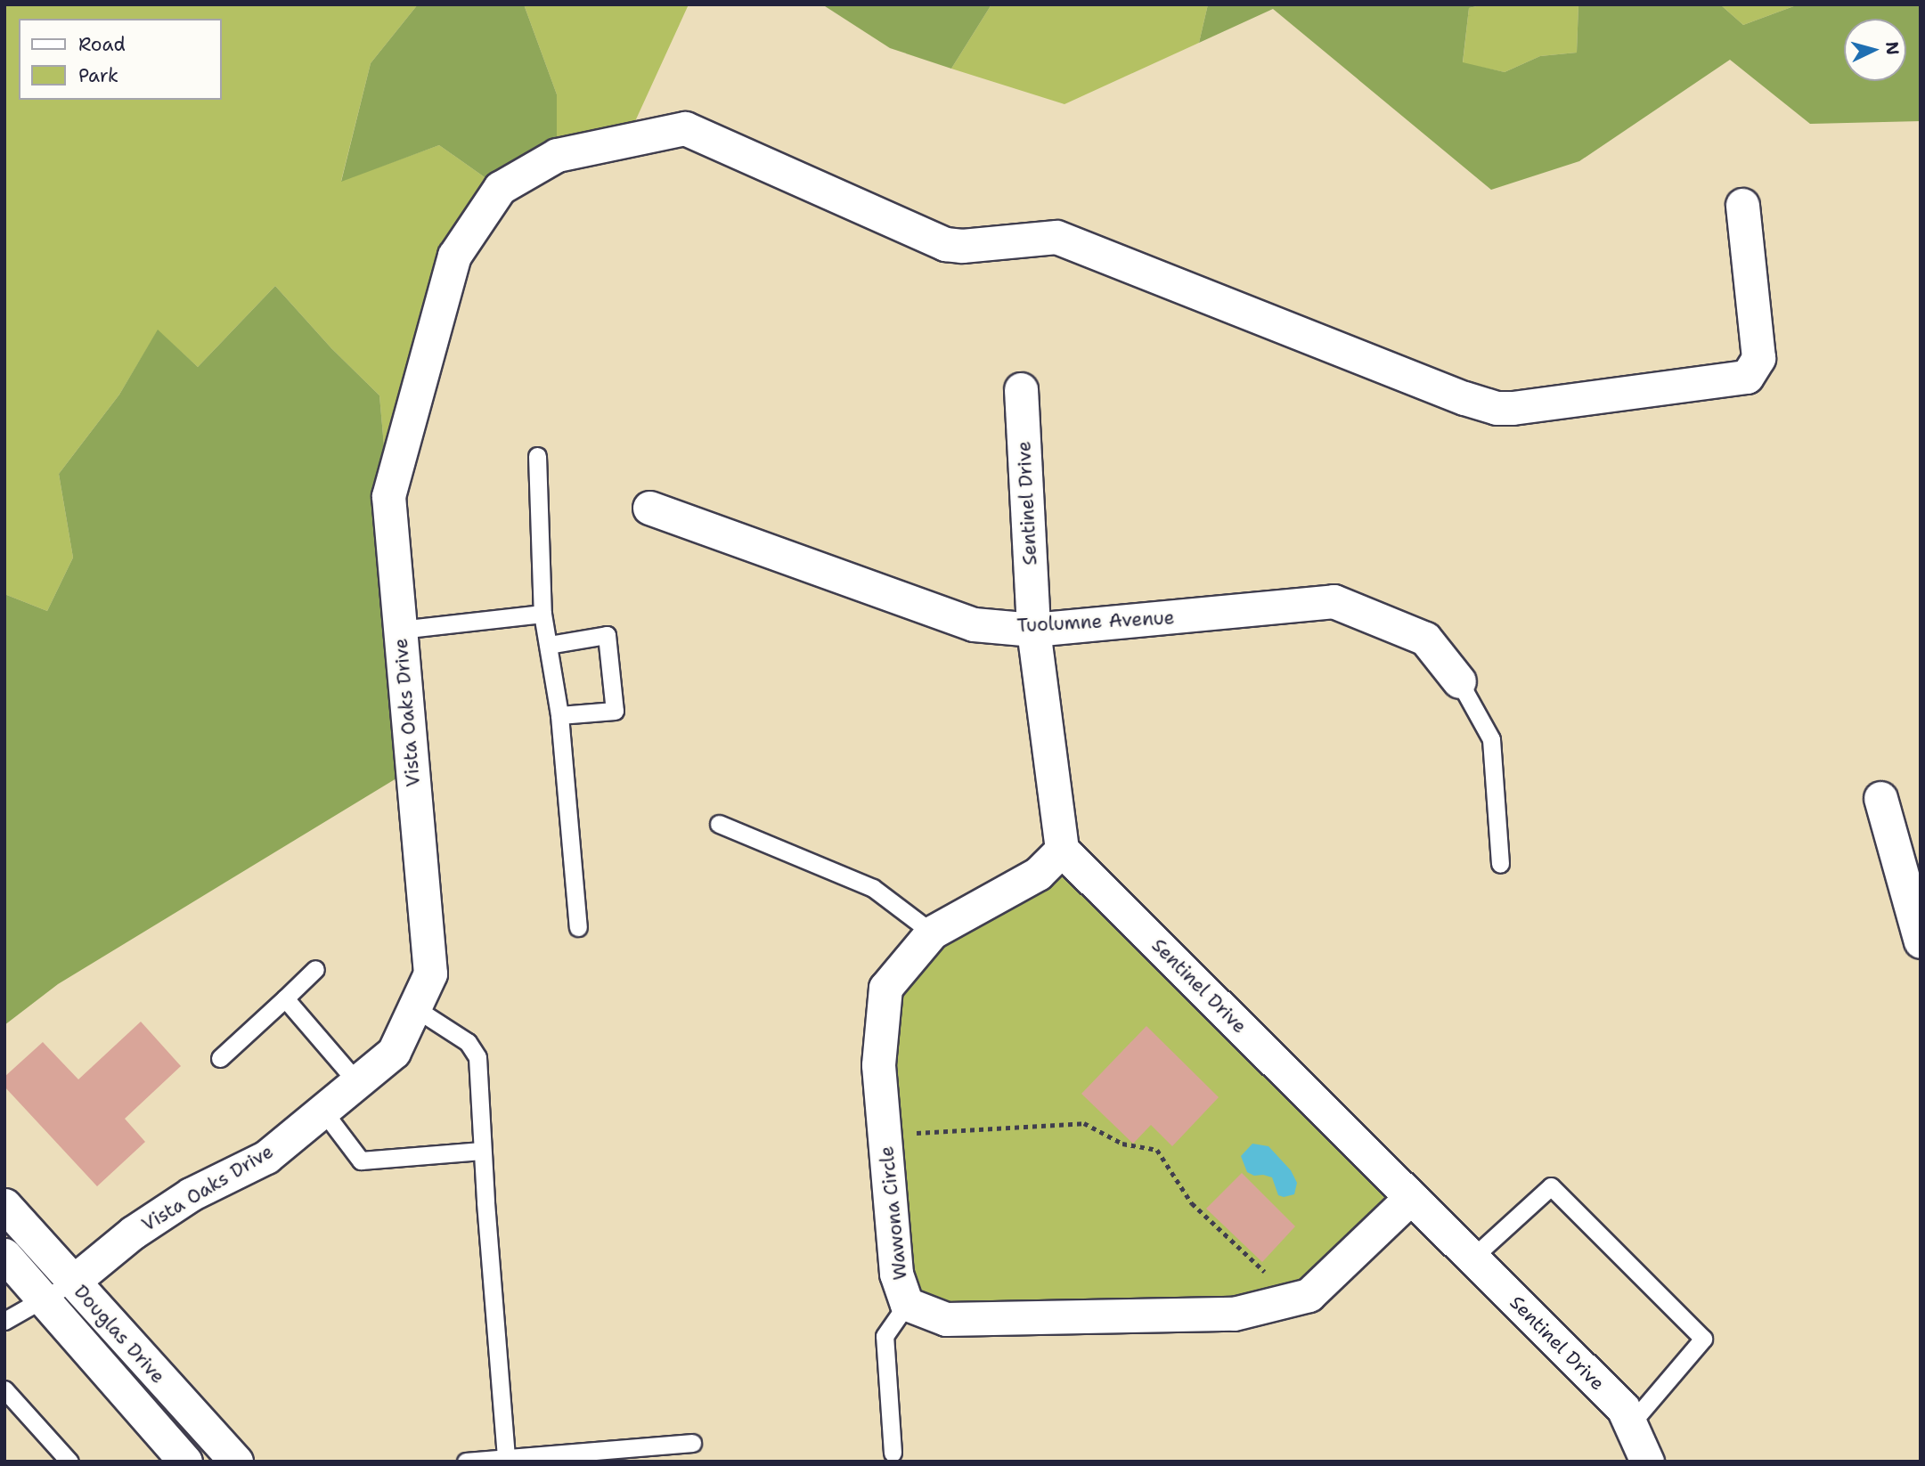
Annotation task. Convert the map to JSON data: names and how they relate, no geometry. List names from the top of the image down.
{
  "streets": {
    "street": [
      "Sentinel Drive",
      "Tuolumne Avenue",
      "Vista Oaks Drive",
      "Wawona Circle",
      "Douglas Drive"
    ]
  },
  "crossings": [
    ["Sentinel Drive", "Tuolumne Avenue"],
    ["Sentinel Drive", "Wawona Circle"],
    ["Vista Oaks Drive", "Douglas Drive"]
  ],
  "legend": ["Road", "Park"],
  "north": "right"
}
